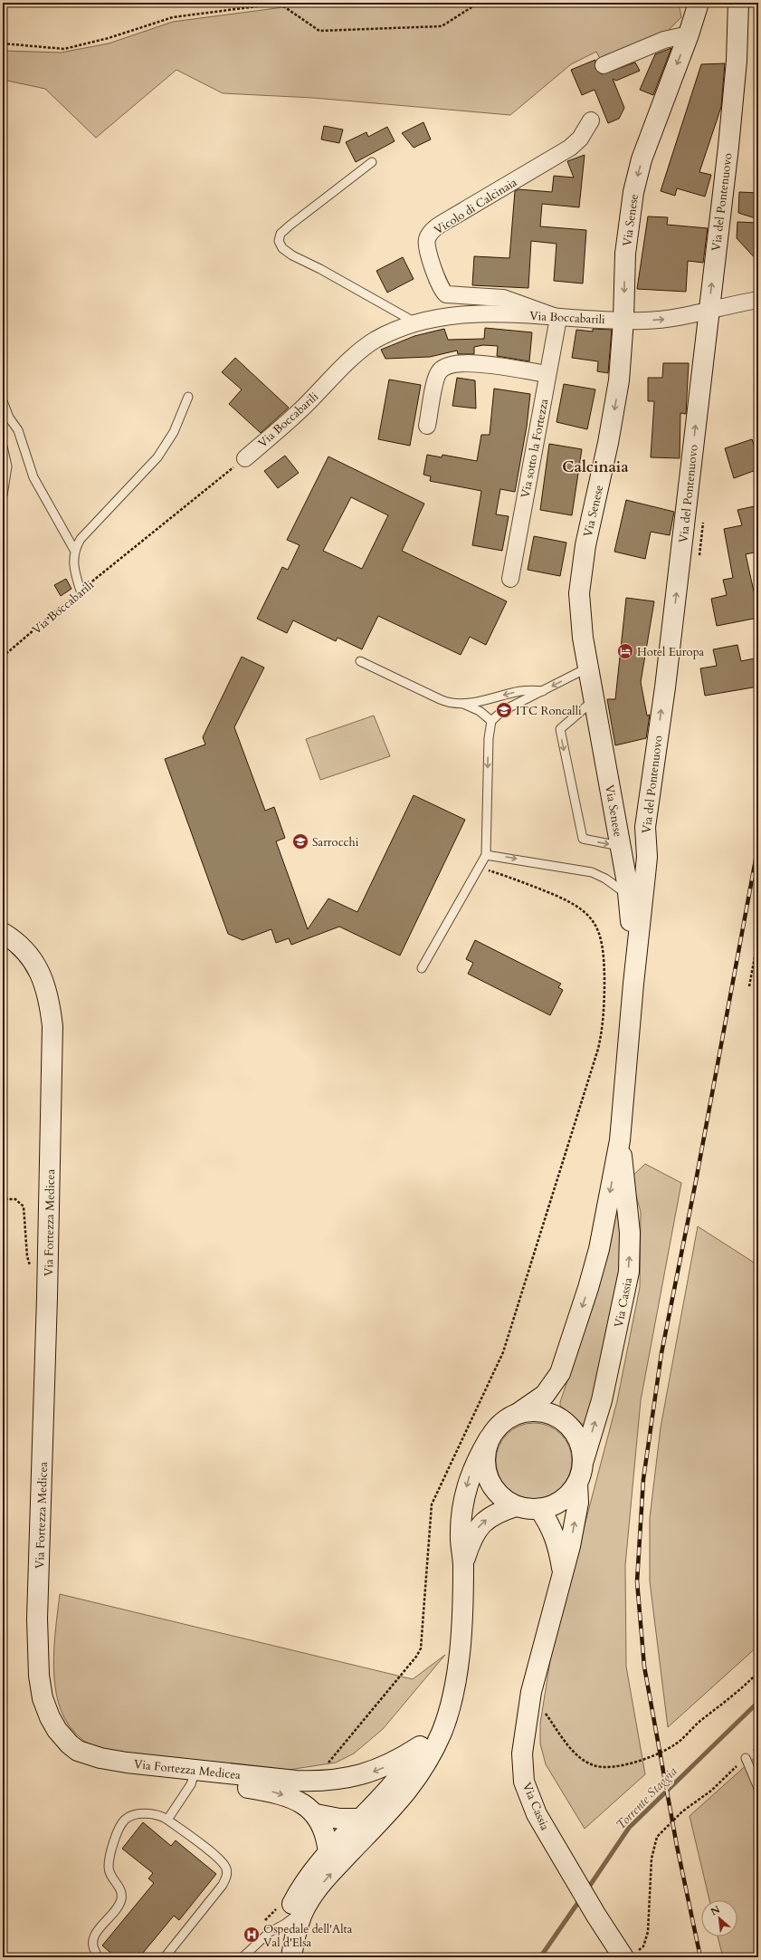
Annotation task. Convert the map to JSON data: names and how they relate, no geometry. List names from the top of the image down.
{
  "streets": {
    "main road": [
      "Via del Pontenuovo",
      "Via Senese",
      "Via Fortezza Medicea",
      "Via Cassia"
    ],
    "street": ["Vicolo di Calcinaia", "Via Boccabarili", "Via sotto la Fortezza"]
  },
  "crossings": [
    ["Via del Pontenuovo", "Via Senese"],
    ["Via del Pontenuovo", "Via Boccabarili"],
    ["Via del Pontenuovo", "Via Cassia"],
    ["Vicolo di Calcinaia", "Via Boccabarili"],
    ["Vicolo di Calcinaia", "Via sotto la Fortezza"],
    ["Via Senese", "Via Boccabarili"],
    ["Via Senese", "Via Cassia"],
    ["Via Boccabarili", "Via sotto la Fortezza"]
  ],
  "one_way": ["Via del Pontenuovo", "Via Senese"],
  "districts": ["Calcinaia"],
  "water": ["Torrente Staggia"],
  "places": {
    "hotel": ["Hotel Europa"],
    "school or university": ["ITC Roncalli", "Sarrocchi"],
    "hospital": ["Ospedale dell'Alta Val d'Elsa"]
  },
  "north": "top left"
}
